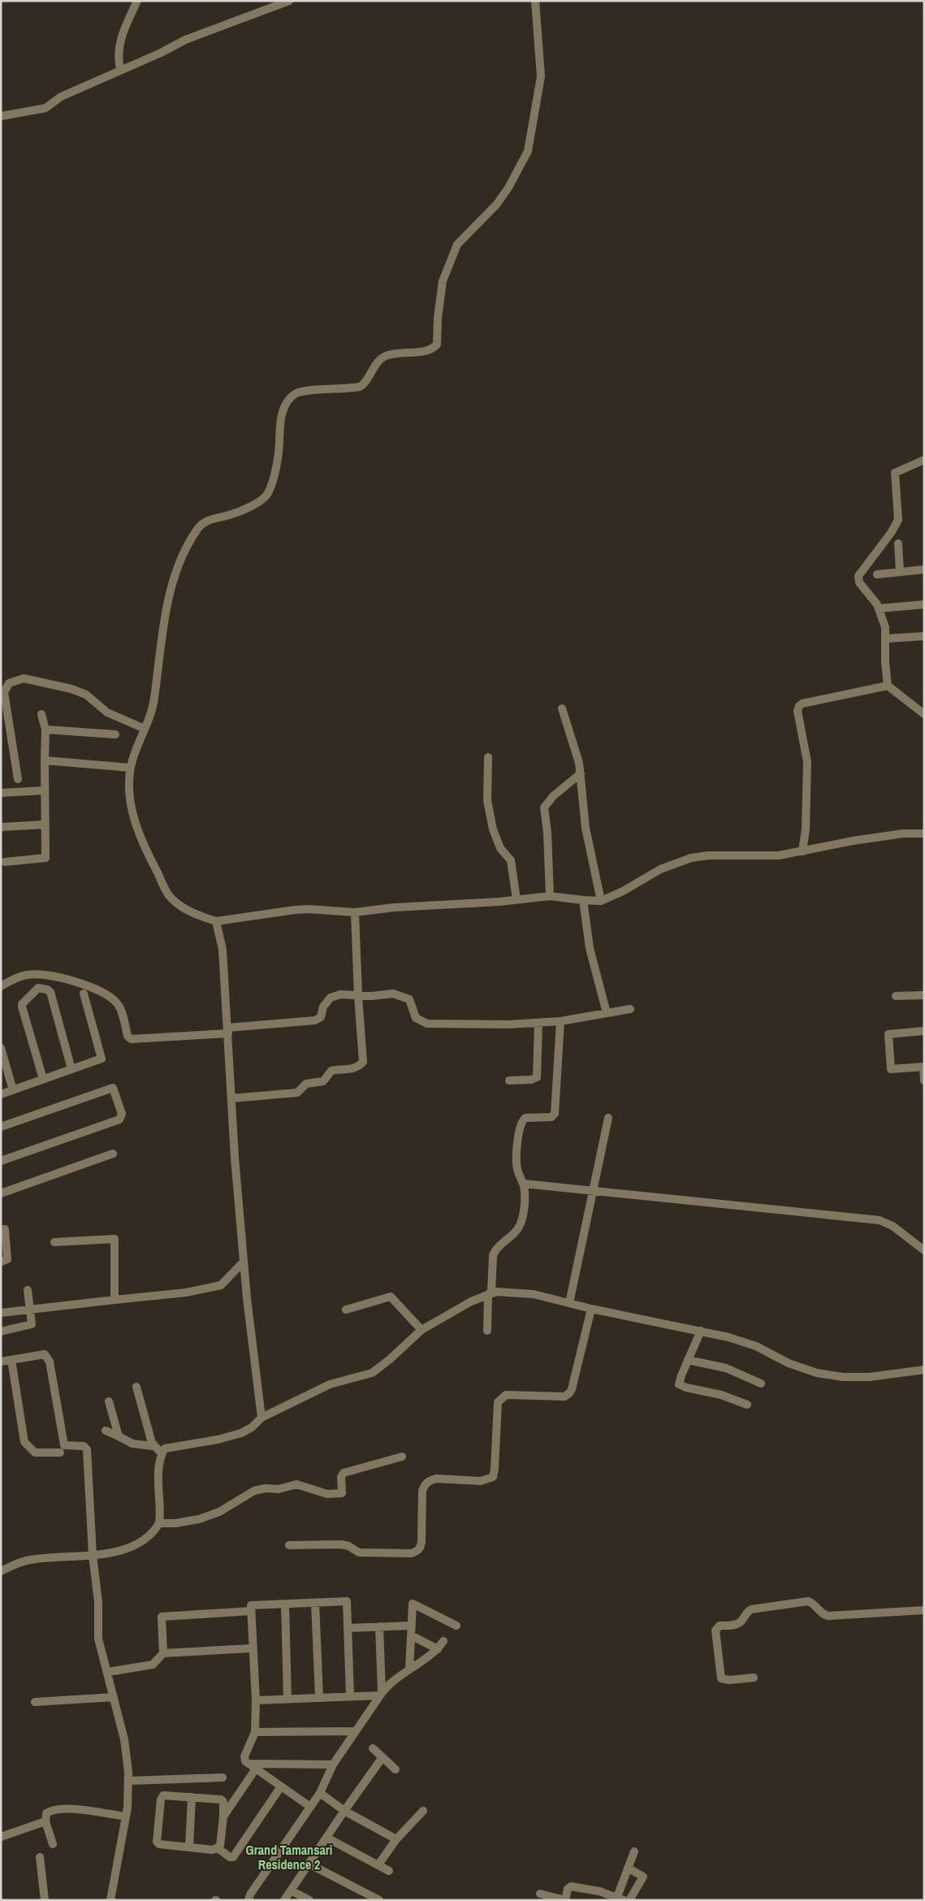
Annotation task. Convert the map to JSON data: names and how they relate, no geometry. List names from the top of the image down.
{
  "districts": ["Grand Tamansari Residence 2"]
}
